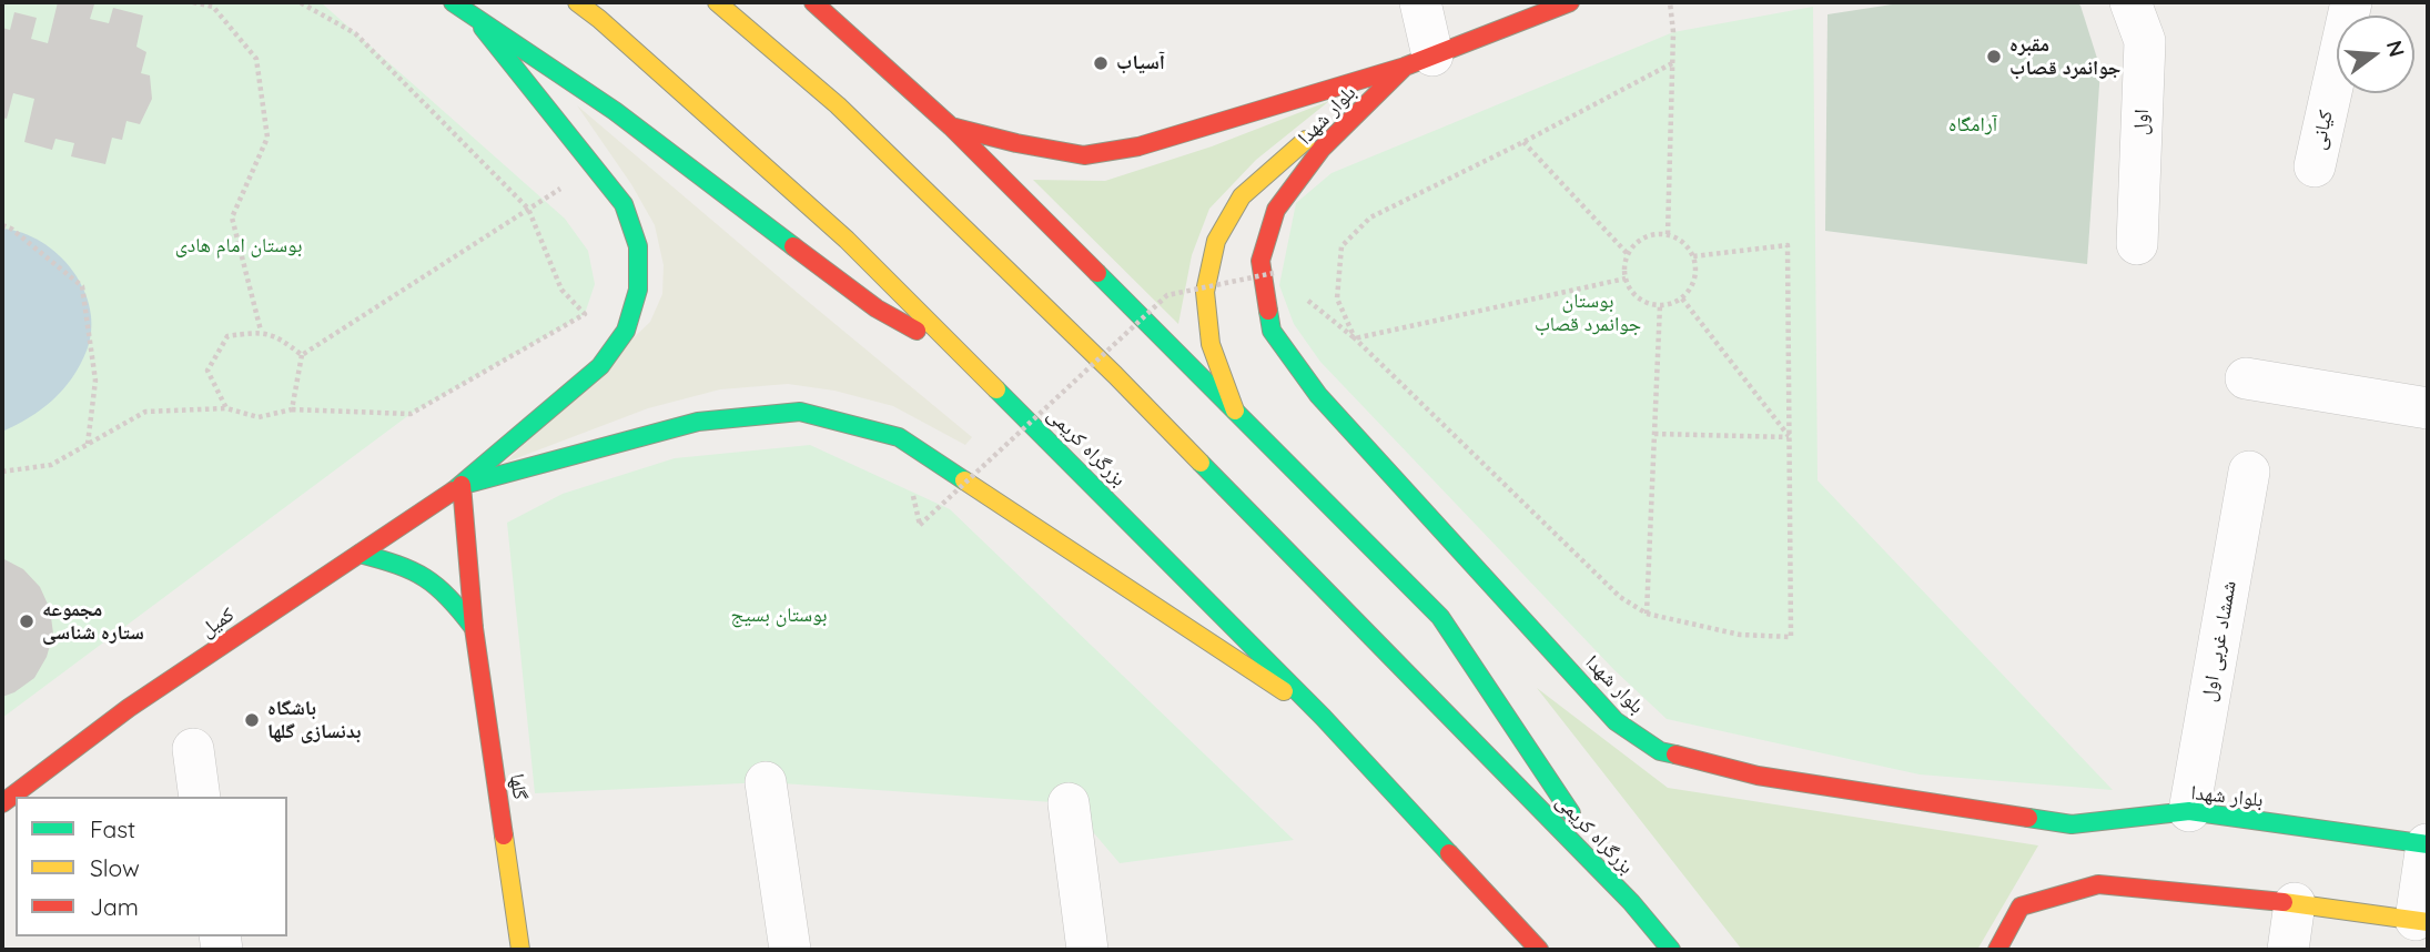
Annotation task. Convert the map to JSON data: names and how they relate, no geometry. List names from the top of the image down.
{
  "streets": {
    "main road": [
      "بلوار شهدا",
      "بزرگراه کریمی",
      "کمیل",
      "گلها"
    ],
    "street": ["اول", "کیانی", "شمشاد غربی اول"]
  },
  "crossings": [
    ["بلوار شهدا", "شمشاد غربی اول"],
    ["کمیل", "گلها"]
  ],
  "parks": [
    "آرامگاه",
    "بوستان امام هادی",
    "بوستان جوانمرد قصاب",
    "بوستان بسیج"
  ],
  "places": [
    "مقبره جوانمرد قصاب",
    "آسیاب",
    "مجموعه ستاره شناسی",
    "باشگاه بدنسازی گلها"
  ],
  "legend": ["Fast", "Slow", "Jam"],
  "north": "right"
}
